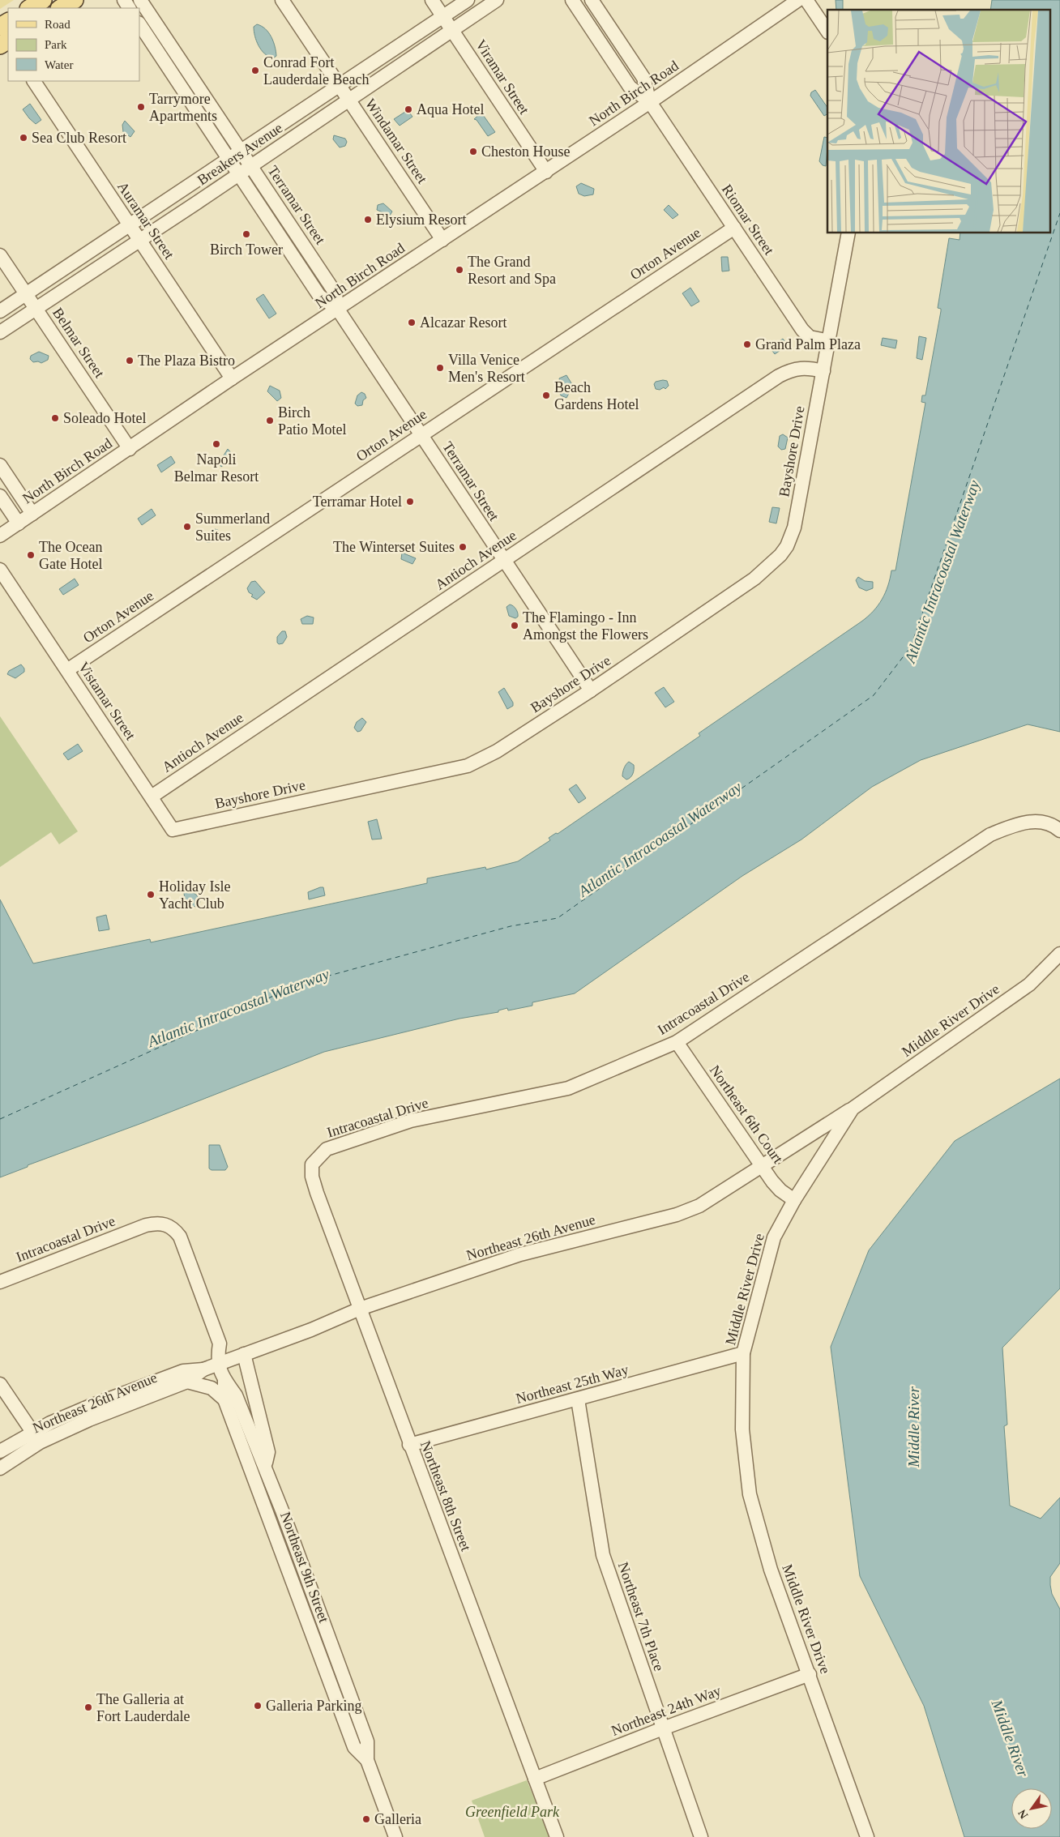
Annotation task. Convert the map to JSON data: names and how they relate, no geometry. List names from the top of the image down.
{
  "streets": {
    "street": [
      "Viramar Street",
      "North Birch Road",
      "Windamar Street",
      "Breakers Avenue",
      "Terramar Street",
      "Riomar Street",
      "Auramar Street",
      "Orton Avenue",
      "Belmar Street",
      "Bayshore Drive",
      "Antioch Avenue",
      "Vistamar Street",
      "Intracoastal Drive",
      "Middle River Drive",
      "Northeast 6th Court",
      "Northeast 26th Avenue",
      "Northeast 25th Way",
      "Northeast 8th Street",
      "Northeast 9th Street",
      "Northeast 7th Place",
      "Northeast 24th Way"
    ]
  },
  "crossings": [
    ["Viramar Street", "North Birch Road"],
    ["Viramar Street", "Breakers Avenue"],
    ["North Birch Road", "Windamar Street"],
    ["North Birch Road", "Terramar Street"],
    ["North Birch Road", "Riomar Street"],
    ["North Birch Road", "Auramar Street"],
    ["North Birch Road", "Belmar Street"],
    ["Windamar Street", "Breakers Avenue"],
    ["Breakers Avenue", "Terramar Street"],
    ["Breakers Avenue", "Auramar Street"],
    ["Breakers Avenue", "Belmar Street"],
    ["Terramar Street", "Orton Avenue"],
    ["Terramar Street", "Bayshore Drive"],
    ["Terramar Street", "Antioch Avenue"],
    ["Riomar Street", "Orton Avenue"],
    ["Riomar Street", "Bayshore Drive"],
    ["Orton Avenue", "Vistamar Street"],
    ["Bayshore Drive", "Antioch Avenue"],
    ["Bayshore Drive", "Vistamar Street"],
    ["Antioch Avenue", "Vistamar Street"],
    ["Intracoastal Drive", "Northeast 6th Court"],
    ["Intracoastal Drive", "Northeast 8th Street"],
    ["Intracoastal Drive", "Northeast 9th Street"],
    ["Middle River Drive", "Northeast 6th Court"],
    ["Middle River Drive", "Northeast 26th Avenue"],
    ["Middle River Drive", "Northeast 25th Way"],
    ["Middle River Drive", "Northeast 24th Way"],
    ["Northeast 6th Court", "Northeast 26th Avenue"],
    ["Northeast 26th Avenue", "Northeast 8th Street"],
    ["Northeast 26th Avenue", "Northeast 9th Street"],
    ["Northeast 25th Way", "Northeast 8th Street"],
    ["Northeast 25th Way", "Northeast 7th Place"],
    ["Northeast 8th Street", "Northeast 24th Way"],
    ["Northeast 7th Place", "Northeast 24th Way"]
  ],
  "water": ["Atlantic Intracoastal Waterway", "Middle River"],
  "parks": ["Greenfield Park"],
  "places": [
    "Conrad Fort Lauderdale Beach",
    "Tarrymore Apartments",
    "Aqua Hotel",
    "Sea Club Resort",
    "Cheston House",
    "Elysium Resort",
    "Birch Tower",
    "The Grand Resort and Spa",
    "Alcazar Resort",
    "Grand Palm Plaza",
    "The Plaza Bistro",
    "Villa Venice Men's Resort",
    "Beach Gardens Hotel",
    "Soleado Hotel",
    "Birch Patio Motel",
    "Napoli Belmar Resort",
    "Terramar Hotel",
    "Summerland Suites",
    "The Winterset Suites",
    "The Ocean Gate Hotel",
    "The Flamingo - Inn Amongst the Flowers",
    "Holiday Isle Yacht Club",
    "Galleria Parking",
    "The Galleria at Fort Lauderdale",
    "Galleria"
  ],
  "legend": ["Road", "Park", "Water"],
  "north": "bottom left"
}
